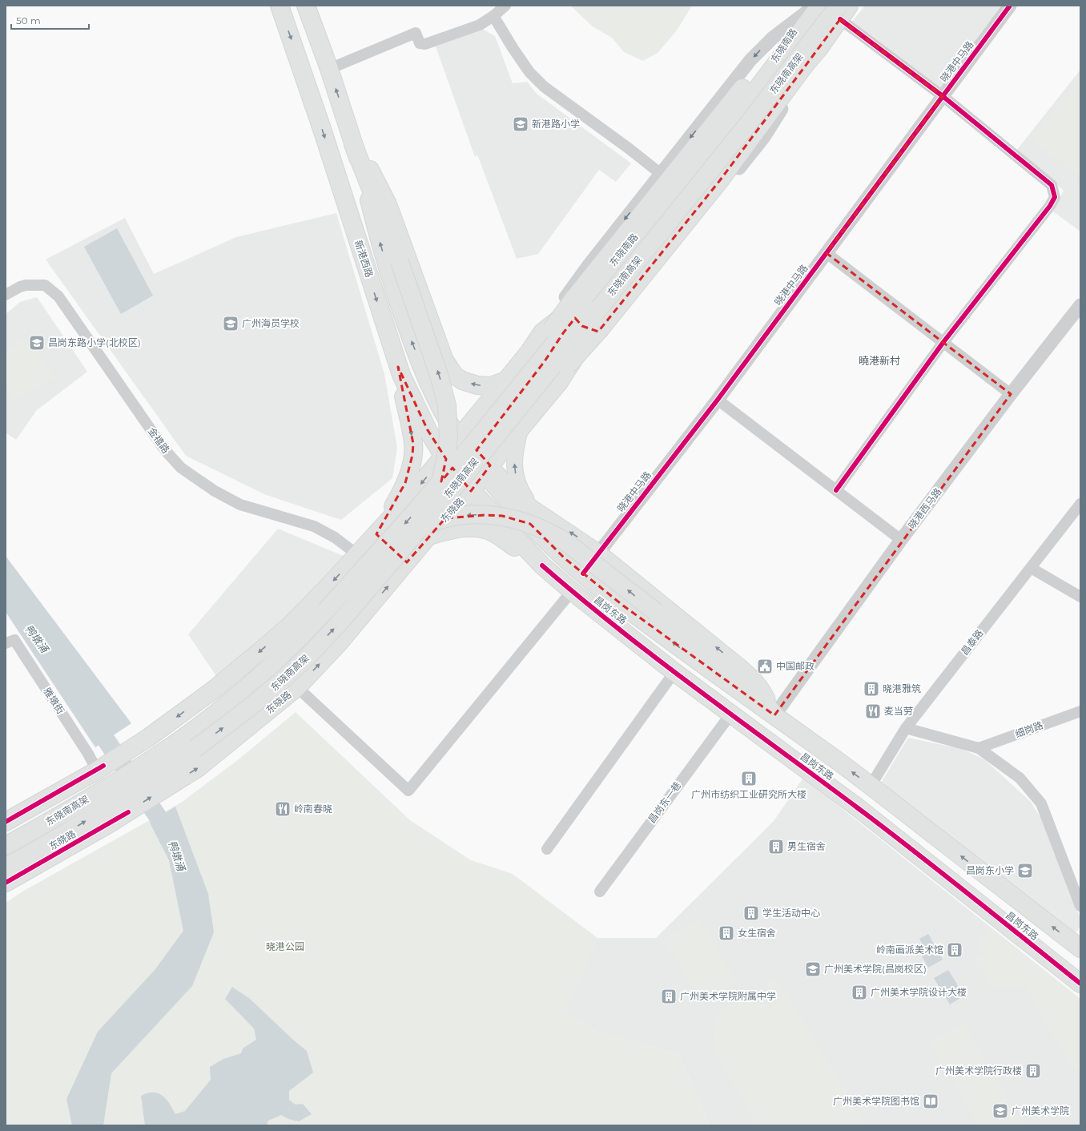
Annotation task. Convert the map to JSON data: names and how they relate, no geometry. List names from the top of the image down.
{
  "streets": {
    "main road": [
      "东晓南路",
      "东晓南高架",
      "新港西路",
      "东晓路",
      "昌岗东路"
    ],
    "street": [
      "晓港中马路",
      "金禧路",
      "晓港西马路",
      "昌泰路",
      "雅墩街",
      "细岗路",
      "昌岗东一巷"
    ]
  },
  "crossings": [
    ["东晓南路", "东晓南高架"],
    ["东晓南路", "新港西路"],
    ["晓港中马路", "昌岗东路"],
    ["东晓南高架", "新港西路"],
    ["东晓南高架", "东晓路"],
    ["新港西路", "东晓路"],
    ["新港西路", "昌岗东路"],
    ["晓港西马路", "昌岗东路"],
    ["东晓路", "昌岗东路"],
    ["昌岗东路", "昌泰路"],
    ["昌岗东路", "昌岗东一巷"]
  ],
  "districts": ["曉港新村"],
  "water": ["鸭墩涌"],
  "parks": ["晓港公园"],
  "places": {
    "school or university": [
      "新港路小学",
      "广州海员学校",
      "昌岗东路小学(北校区)",
      "昌岗东小学",
      "广州美术学院(昌岗校区)",
      "广州美术学院"
    ],
    "public building": ["中国邮政"],
    "building": [
      "晓港雅筑",
      "广州市纺织工业研究所大楼",
      "男生宿舍",
      "学生活动中心",
      "女生宿舍",
      "岭南画派美术馆",
      "广州美术学院设计大楼",
      "广州美术学院附属中学",
      "广州美术学院行政楼"
    ],
    "restaurant": ["麦当劳", "岭南春晓"],
    "library": ["广州美术学院图书馆"]
  },
  "scale_bar": "50 m"
}
